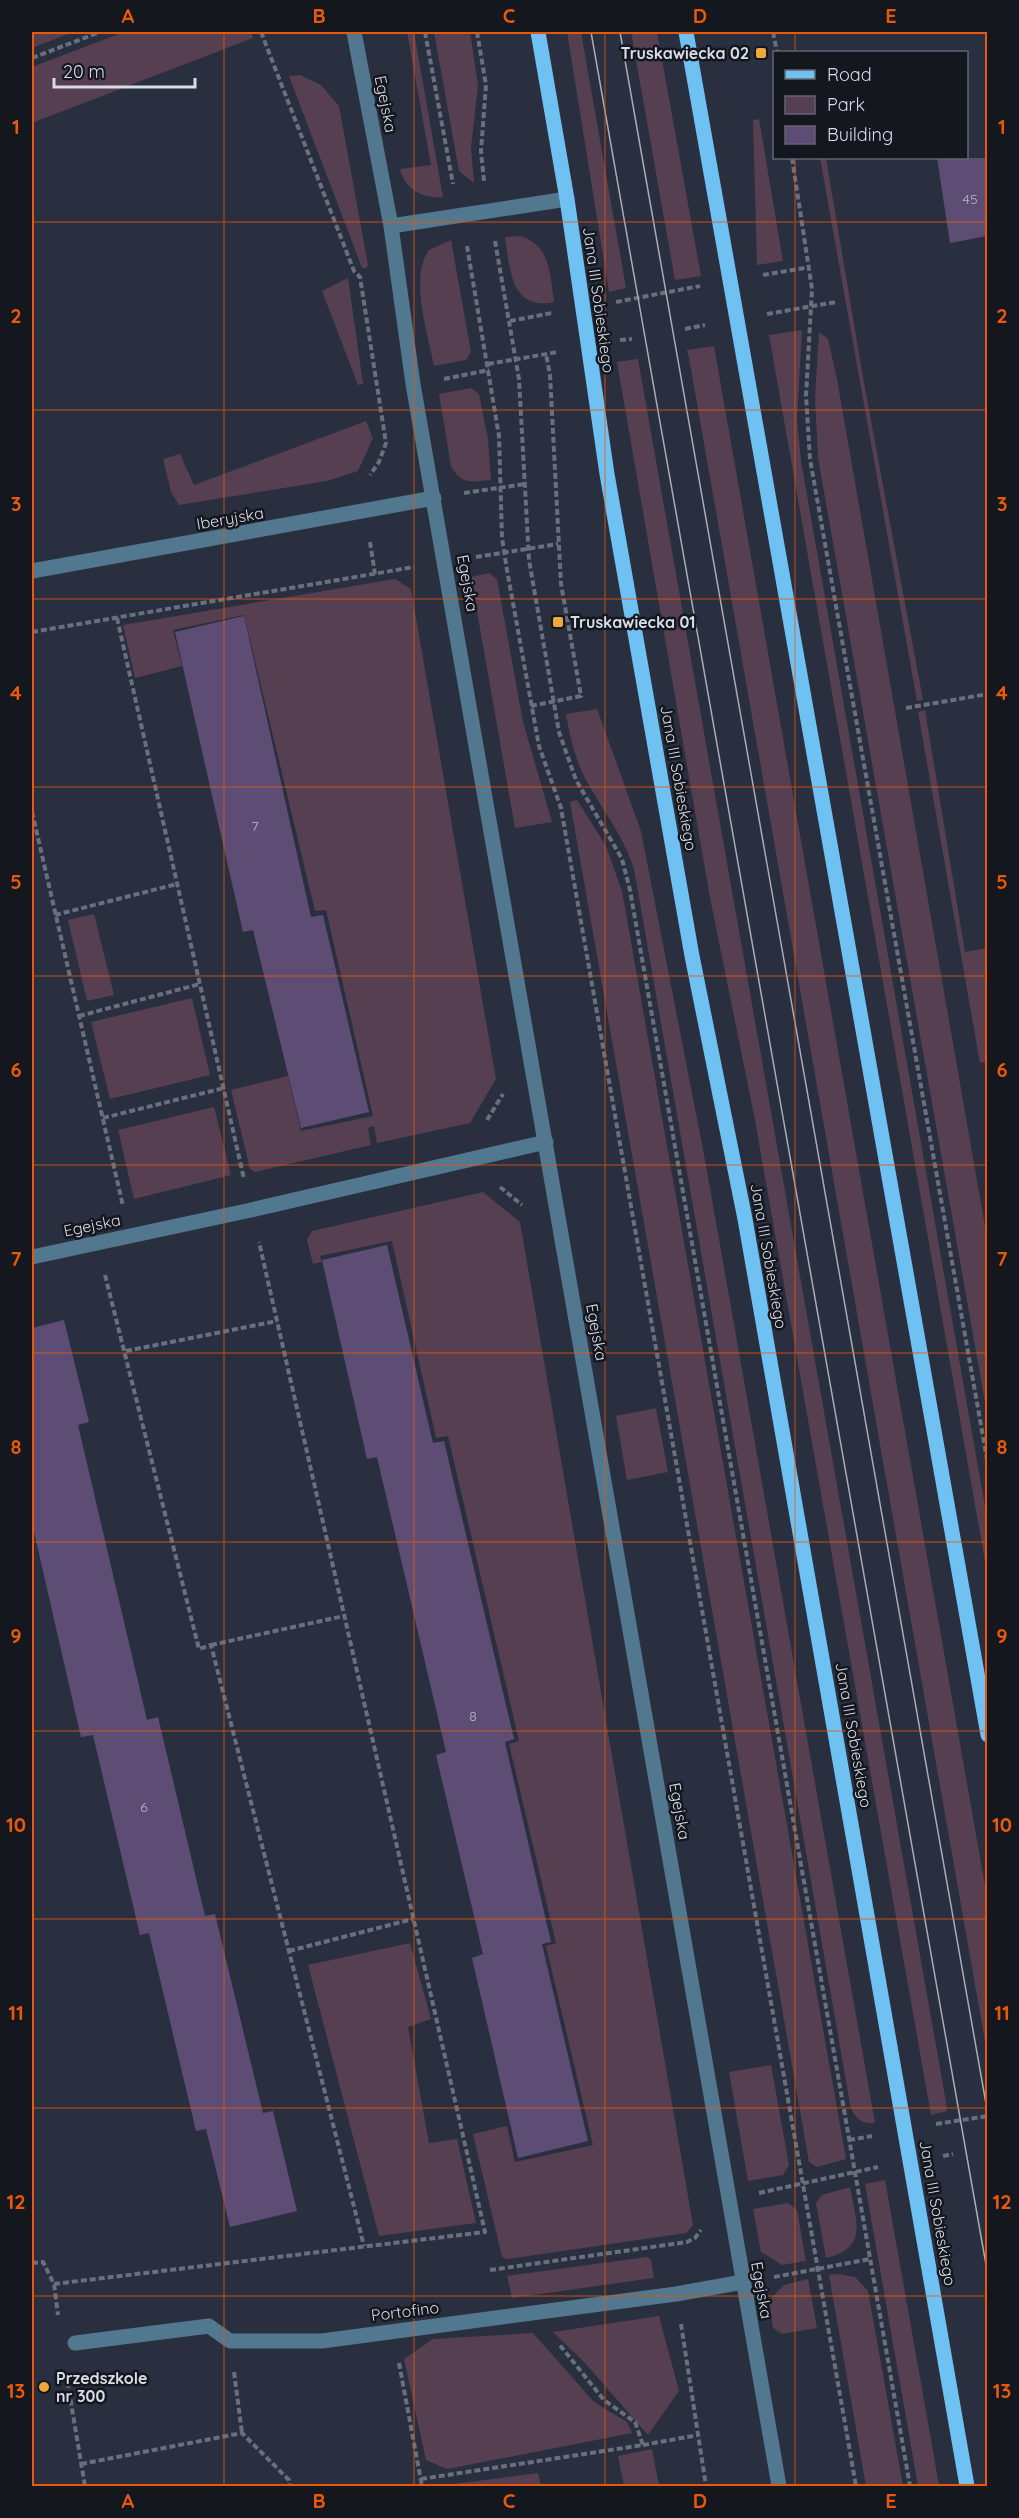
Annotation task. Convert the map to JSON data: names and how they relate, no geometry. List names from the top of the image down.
{
  "streets": {
    "main road": ["Jana III Sobieskiego"],
    "street": ["Egejska", "Iberyjska", "Portofino"]
  },
  "crossings": [
    ["Egejska", "Iberyjska"],
    ["Egejska", "Portofino"]
  ],
  "places": {
    "transit": ["Truskawiecka 02", "Truskawiecka 01"],
    "other": ["Przedszkole nr 300"]
  },
  "house_numbers": [
    "45",
    "7",
    "8",
    "6"
  ],
  "legend": ["Road", "Park", "Building"],
  "scale_bar": "20 m",
  "grid": {
    "columns": [
      "A",
      "B",
      "C",
      "D",
      "E"
    ],
    "rows": [
      "1",
      "2",
      "3",
      "4",
      "5",
      "6",
      "7",
      "8",
      "9",
      "10",
      "11",
      "12",
      "13"
    ]
  }
}
